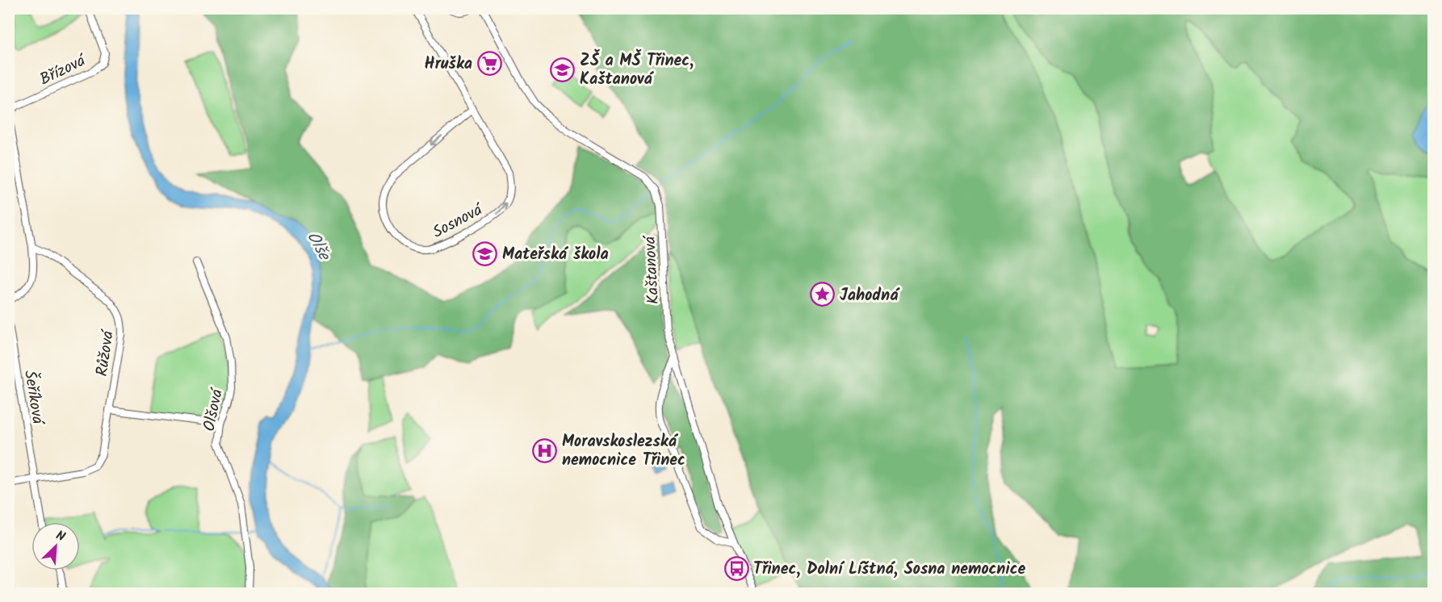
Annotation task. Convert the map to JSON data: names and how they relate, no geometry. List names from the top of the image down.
{
  "streets": {
    "street": [
      "Břízová",
      "Sosnová",
      "Kaštanová",
      "Růžová",
      "Šeříková",
      "Olšová"
    ]
  },
  "crossings": [
    ["Růžová", "Šeříková"]
  ],
  "water": ["Olše"],
  "places": {
    "supermarket": ["Hruška"],
    "school or university": ["ZŠ a MŠ Třinec, Kaštanová", "Mateřská škola"],
    "place": ["Jahodná"],
    "hospital": ["Moravskoslezská nemocnice Třinec"],
    "bus stop": ["Třinec, Dolní Líštná, Sosna nemocnice"]
  },
  "north": "top right"
}
